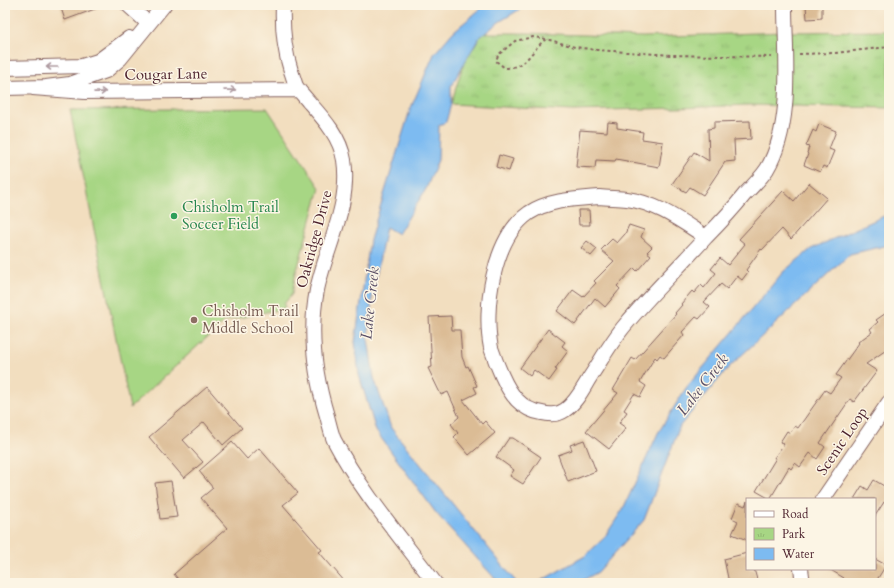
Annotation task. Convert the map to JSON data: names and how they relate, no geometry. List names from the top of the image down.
{
  "streets": {
    "street": ["Cougar Lane", "Oakridge Drive", "Scenic Loop"]
  },
  "crossings": [
    ["Cougar Lane", "Oakridge Drive"]
  ],
  "water": ["Lake Creek"],
  "places": ["Chisholm Trail Soccer Field", "Chisholm Trail Middle School"],
  "legend": ["Road", "Park", "Water"]
}
